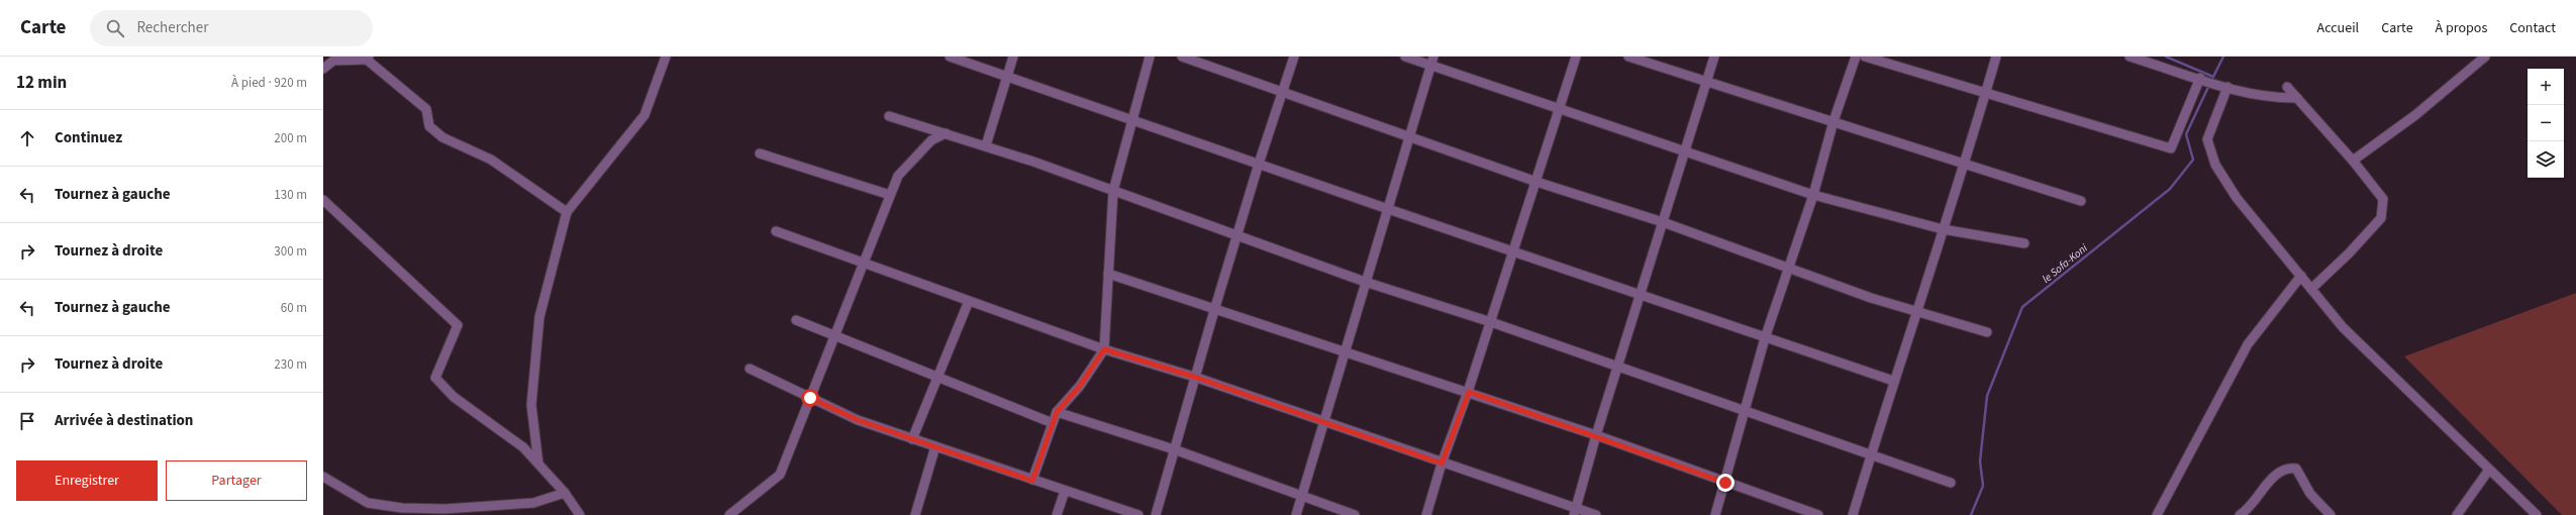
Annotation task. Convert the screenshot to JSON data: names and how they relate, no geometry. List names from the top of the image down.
{
  "water": ["le Sofa-Koni"],
  "page": {
    "header": "Carte",
    "search": "Rechercher",
    "nav": [
      "Accueil",
      "Carte",
      "À propos",
      "Contact"
    ],
    "heading": ["12 min", "À pied · 920 m"],
    "map_buttons": ["+", "−"],
    "list": [
      ["Continuez", "200 m"],
      ["Tournez à gauche", "130 m"],
      ["Tournez à droite", "300 m"],
      ["Tournez à gauche", "60 m"],
      ["Tournez à droite", "230 m"],
      "Arrivée à destination"
    ],
    "buttons": ["Enregistrer", "Partager"]
  }
}
